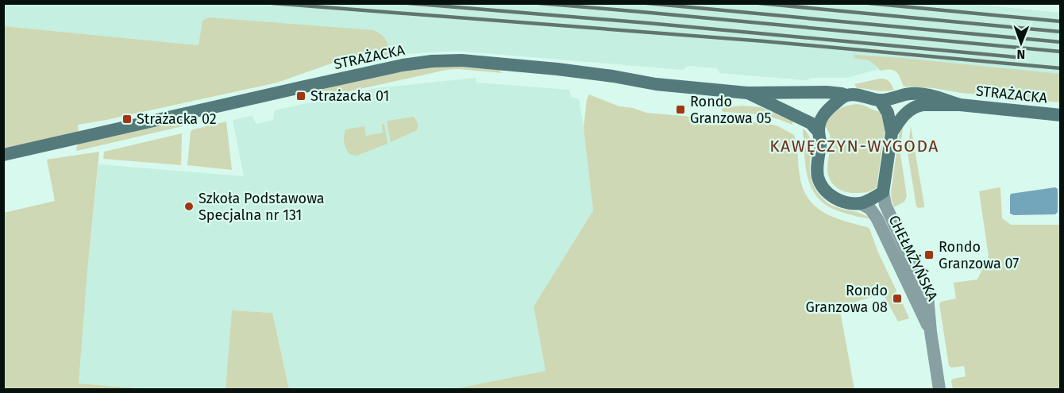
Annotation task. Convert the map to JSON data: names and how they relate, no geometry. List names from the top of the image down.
{
  "streets": {
    "main road": ["STRAŻACKA"],
    "street": ["CHEŁMŻYŃSKA"]
  },
  "crossings": [
    ["STRAŻACKA", "CHEŁMŻYŃSKA"]
  ],
  "districts": ["KAWĘCZYN-WYGODA"],
  "places": {
    "transit": [
      "Strażacka 01",
      "Rondo Granzowa 05",
      "Strażacka 02",
      "Rondo Granzowa 07",
      "Rondo Granzowa 08"
    ],
    "other": ["Szkoła Podstawowa Specjalna nr 131"]
  },
  "north": "bottom"
}
